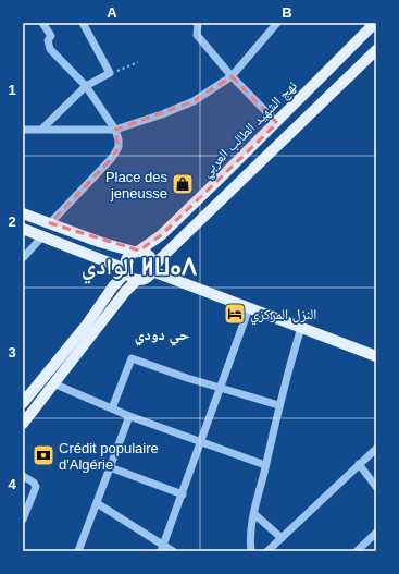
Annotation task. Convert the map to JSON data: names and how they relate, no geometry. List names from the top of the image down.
{
  "streets": {
    "main road": ["نهج الشهيد الطالب العربي"]
  },
  "districts": ["الوادي ⵍⵡⴰⴷ", "حي دودي"],
  "places": {
    "shop": ["Place des jeneusse"],
    "hotel": ["النزل المركزي"],
    "bank": ["Crédit populaire d'Algérie"]
  },
  "grid": {
    "columns": ["A", "B"],
    "rows": [
      "1",
      "2",
      "3",
      "4"
    ]
  }
}
